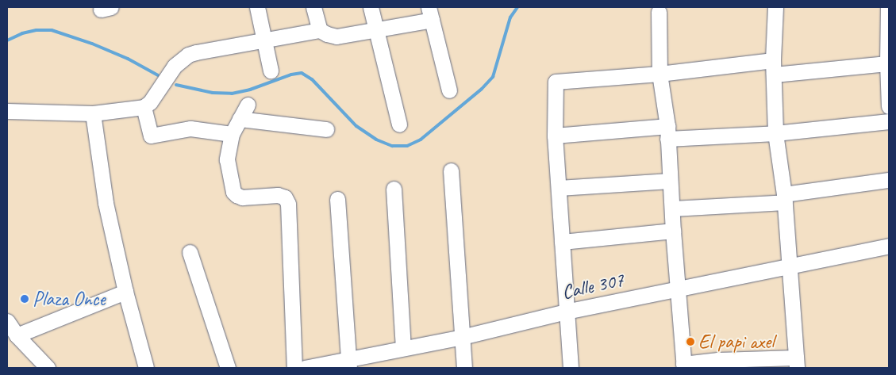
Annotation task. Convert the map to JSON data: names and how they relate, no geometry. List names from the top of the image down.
{
  "streets": {
    "street": ["Calle 307"]
  },
  "places": ["Plaza Once", "El papi axel"]
}
